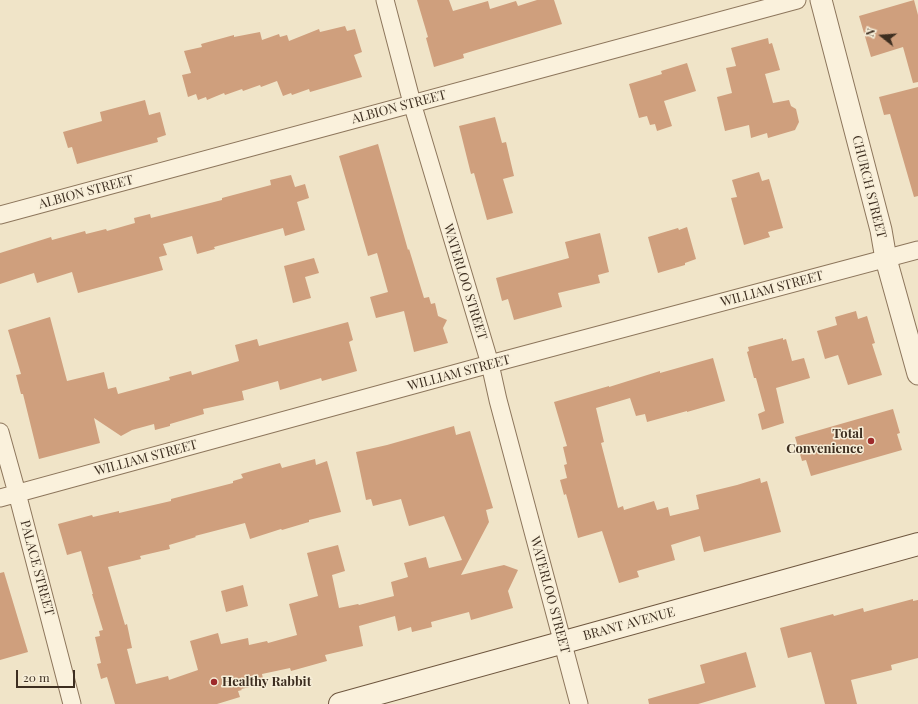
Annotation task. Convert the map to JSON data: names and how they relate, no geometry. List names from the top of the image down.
{
  "streets": {
    "main road": ["BRANT AVENUE"],
    "street": [
      "ALBION STREET",
      "CHURCH STREET",
      "WATERLOO STREET",
      "WILLIAM STREET",
      "PALACE STREET"
    ]
  },
  "crossings": [
    ["ALBION STREET", "WATERLOO STREET"],
    ["CHURCH STREET", "WILLIAM STREET"],
    ["WATERLOO STREET", "WILLIAM STREET"],
    ["WATERLOO STREET", "BRANT AVENUE"],
    ["WILLIAM STREET", "PALACE STREET"]
  ],
  "places": ["Total Convenience", "Healthy Rabbit"],
  "scale_bar": "20 m",
  "north": "left"
}
